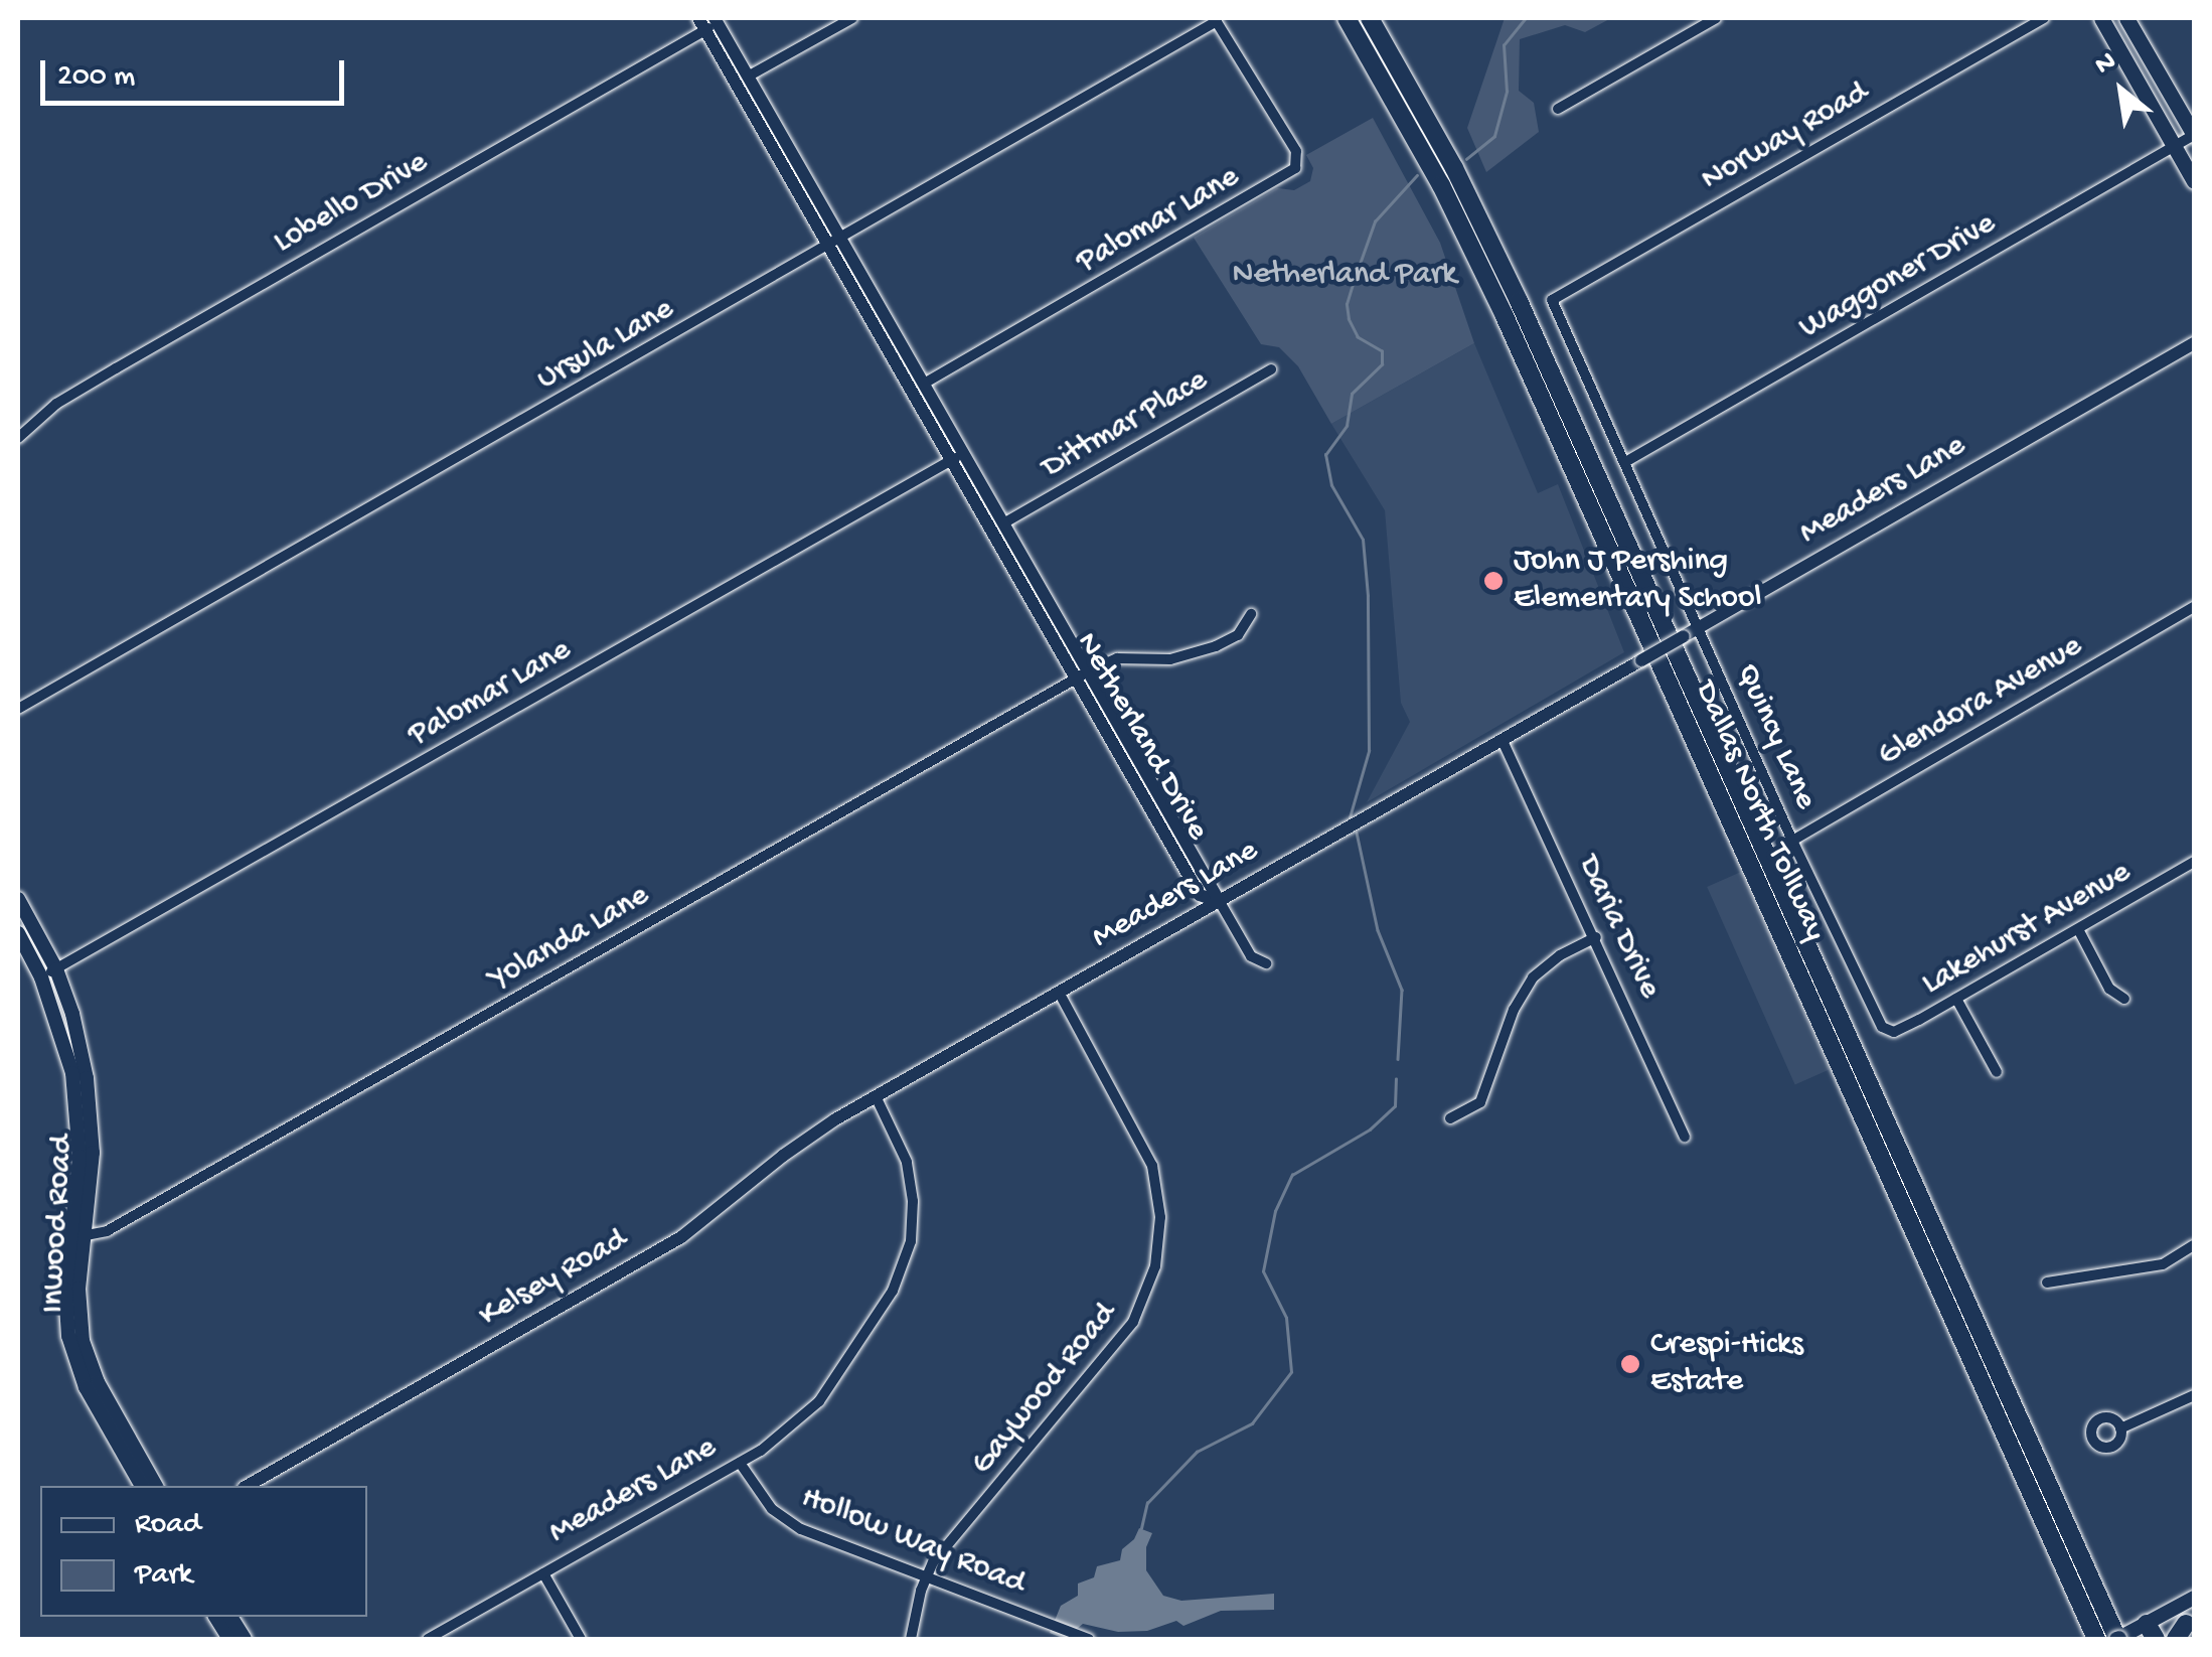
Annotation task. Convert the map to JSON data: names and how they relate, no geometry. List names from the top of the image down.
{
  "streets": {
    "highway": ["Dallas North Tollway"],
    "main road": ["Inwood Road"],
    "street": [
      "Norway Road",
      "Lobello Drive",
      "Palomar Lane",
      "Waggoner Drive",
      "Ursula Lane",
      "Dittmar Place",
      "Meaders Lane",
      "Glendora Avenue",
      "Netherland Drive",
      "Quincy Lane",
      "Daria Drive",
      "Lakehurst Avenue",
      "Yolanda Lane",
      "Kelsey Road",
      "Gaywood Road",
      "Hollow Way Road"
    ]
  },
  "crossings": [
    ["Norway Road", "Quincy Lane"],
    ["Lobello Drive", "Netherland Drive"],
    ["Palomar Lane", "Ursula Lane"],
    ["Palomar Lane", "Netherland Drive"],
    ["Palomar Lane", "Inwood Road"],
    ["Waggoner Drive", "Quincy Lane"],
    ["Ursula Lane", "Netherland Drive"],
    ["Dittmar Place", "Netherland Drive"],
    ["Meaders Lane", "Netherland Drive"],
    ["Meaders Lane", "Quincy Lane"],
    ["Meaders Lane", "Daria Drive"],
    ["Meaders Lane", "Kelsey Road"],
    ["Meaders Lane", "Gaywood Road"],
    ["Meaders Lane", "Hollow Way Road"],
    ["Glendora Avenue", "Quincy Lane"],
    ["Netherland Drive", "Yolanda Lane"],
    ["Quincy Lane", "Lakehurst Avenue"],
    ["Yolanda Lane", "Inwood Road"],
    ["Gaywood Road", "Hollow Way Road"]
  ],
  "parks": ["Netherland Park"],
  "places": ["John J Pershing Elementary School", "Crespi-Hicks Estate"],
  "legend": ["Road", "Park"],
  "scale_bar": "200 m",
  "north": "top left"
}
